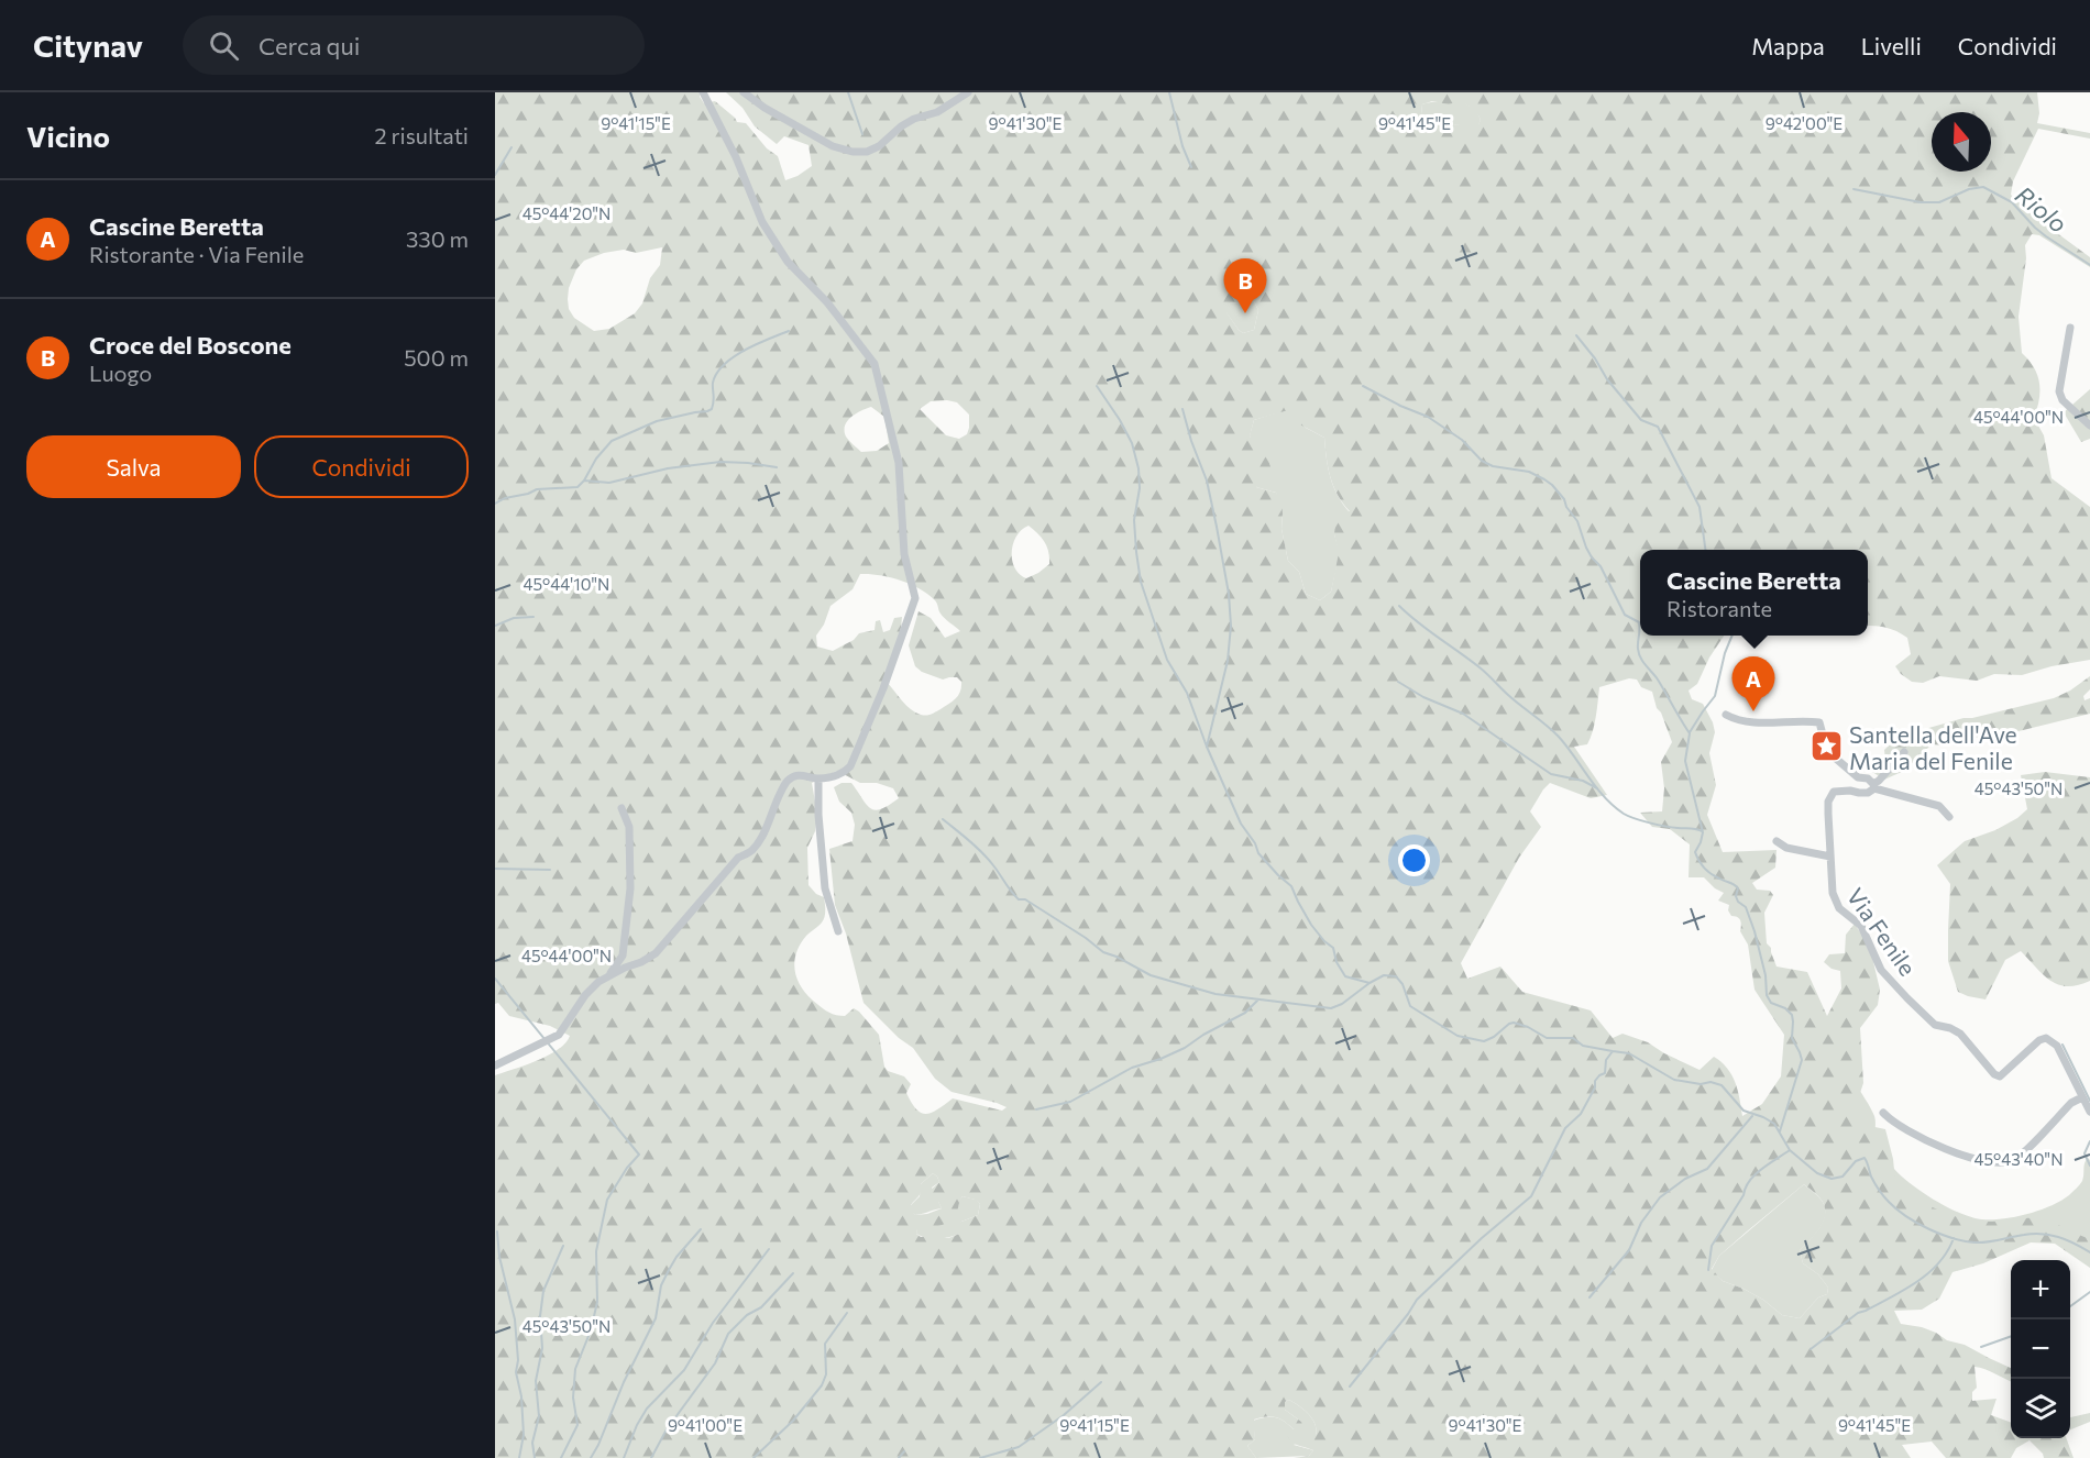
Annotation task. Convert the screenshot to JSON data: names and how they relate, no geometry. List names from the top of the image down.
{
  "streets": {
    "street": ["Via Fenile"]
  },
  "water": ["Riolo"],
  "places": {
    "place": ["Santella dell'Ave Maria del Fenile"]
  },
  "north": "top",
  "page": {
    "header": "Citynav",
    "search": "Cerca qui",
    "nav": ["Mappa", "Livelli", "Condividi"],
    "heading": ["Vicino", "2 risultati"],
    "list": [
      {
        "mark": "A",
        "name": "Cascine Beretta",
        "note": "Ristorante · Via Fenile",
        "value": "330 m"
      },
      {
        "mark": "B",
        "name": "Croce del Boscone",
        "note": "Luogo",
        "value": "500 m"
      }
    ],
    "pins": ["B", "A"],
    "buttons": ["Salva", "Condividi"],
    "popup": ["Cascine Beretta", "Ristorante"],
    "map_buttons": ["+", "−"]
  },
  "coordinates": [
    "9°42'00\"E",
    "9°41'15\"E",
    "9°41'30\"E",
    "9°41'45\"E",
    "45°44'20\"N",
    "45°44'00\"N",
    "45°44'10\"N",
    "45°43'50\"N",
    "45°43'40\"N",
    "9°41'00\"E"
  ]
}
